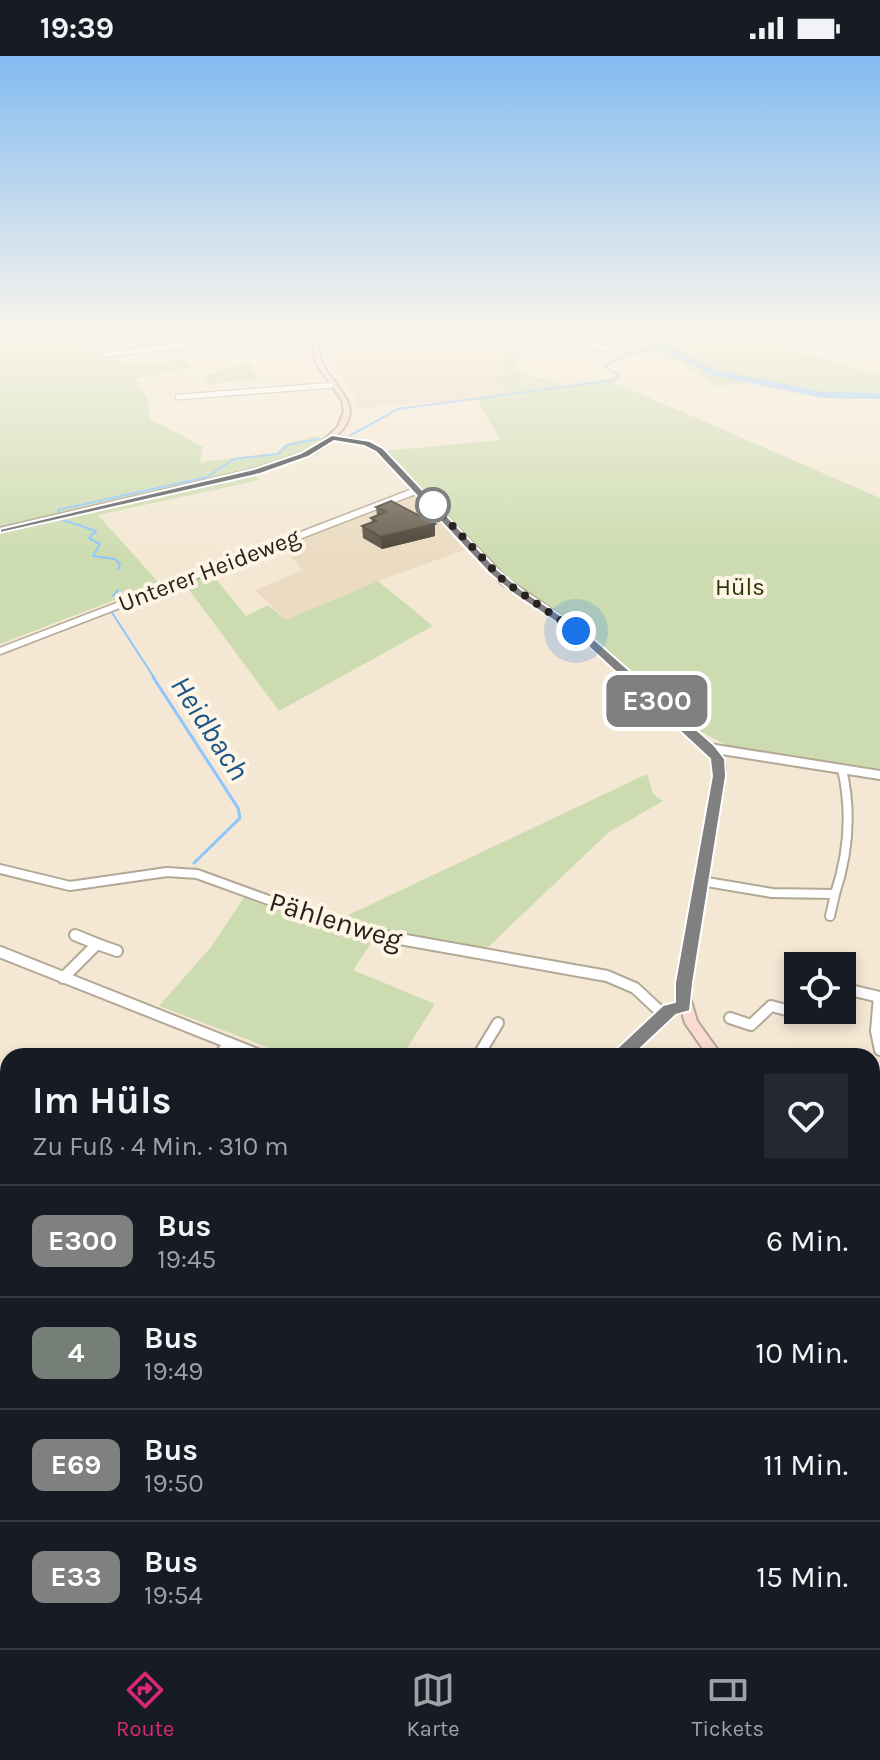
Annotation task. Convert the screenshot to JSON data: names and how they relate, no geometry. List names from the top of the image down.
{
  "streets": {
    "street": ["Unterer Heideweg", "Pählenweg"]
  },
  "water": ["Heidbach"],
  "parks": ["Hüls"],
  "lines": ["bus line E300"],
  "page": {
    "status": "19:39",
    "on_map": "E300",
    "heading": ["Im Hüls", "Zu Fuß · 4 Min. · 310 m"],
    "list": [
      {
        "mark": "E300",
        "name": "Bus",
        "note": "19:45",
        "value": "6 Min."
      },
      {
        "mark": "4",
        "name": "Bus",
        "note": "19:49",
        "value": "10 Min."
      },
      {
        "mark": "E69",
        "name": "Bus",
        "note": "19:50",
        "value": "11 Min."
      },
      {
        "mark": "E33",
        "name": "Bus",
        "note": "19:54",
        "value": "15 Min."
      }
    ],
    "tabs": ["Route", "Karte", "Tickets"]
  }
}
